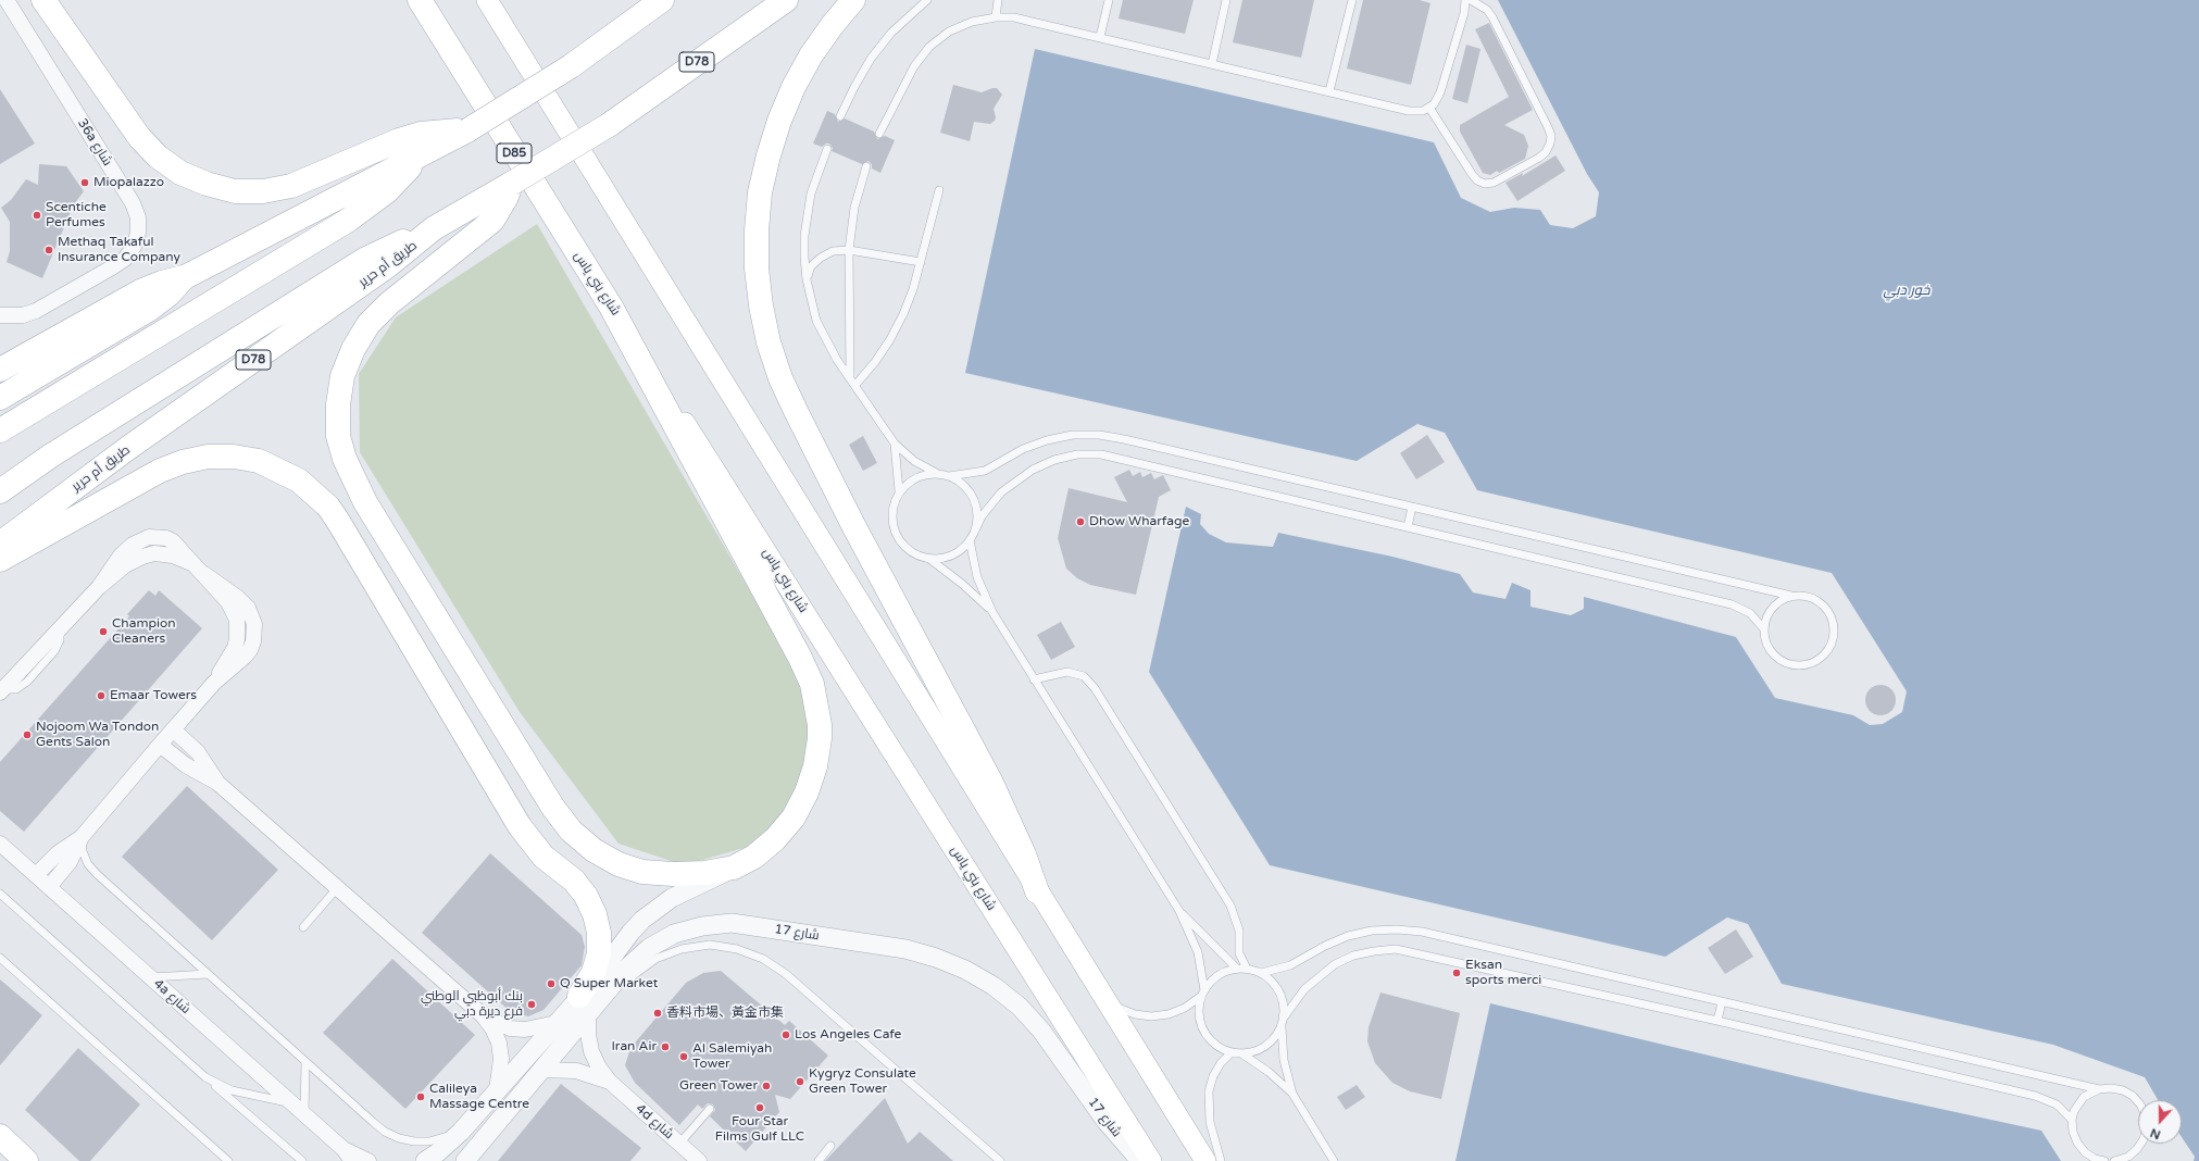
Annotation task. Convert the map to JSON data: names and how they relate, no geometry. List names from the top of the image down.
{
  "streets": {
    "main road": [
      "D78",
      "D85",
      "طريق أم حرير",
      "شارع بني ياس"
    ],
    "street": [
      "36a شارع",
      "شارع 17",
      "4a شارع",
      "4d شارع"
    ]
  },
  "crossings": [
    ["شارع 17", "4d شارع"]
  ],
  "water": ["خور دبي"],
  "places": [
    "Miopalazzo",
    "Scentiche Perfumes",
    "Methaq Takaful Insurance Company",
    "Dhow Wharfage",
    "Champion Cleaners",
    "Emaar Towers",
    "Nojoom Wa Tondon Gents Salon",
    "Eksan sports merci",
    "Q Super Market",
    "بنك أبوظبي الوطني فرع ديرة دبي",
    "香料市場、黃金市集",
    "Los Angeles Cafe",
    "Iran Air",
    "Al Salemiyah Tower",
    "Kygryz Consulate Green Tower",
    "Green Tower",
    "Calileya Massage Centre",
    "Four Star Films Gulf LLC"
  ],
  "north": "bottom"
}
